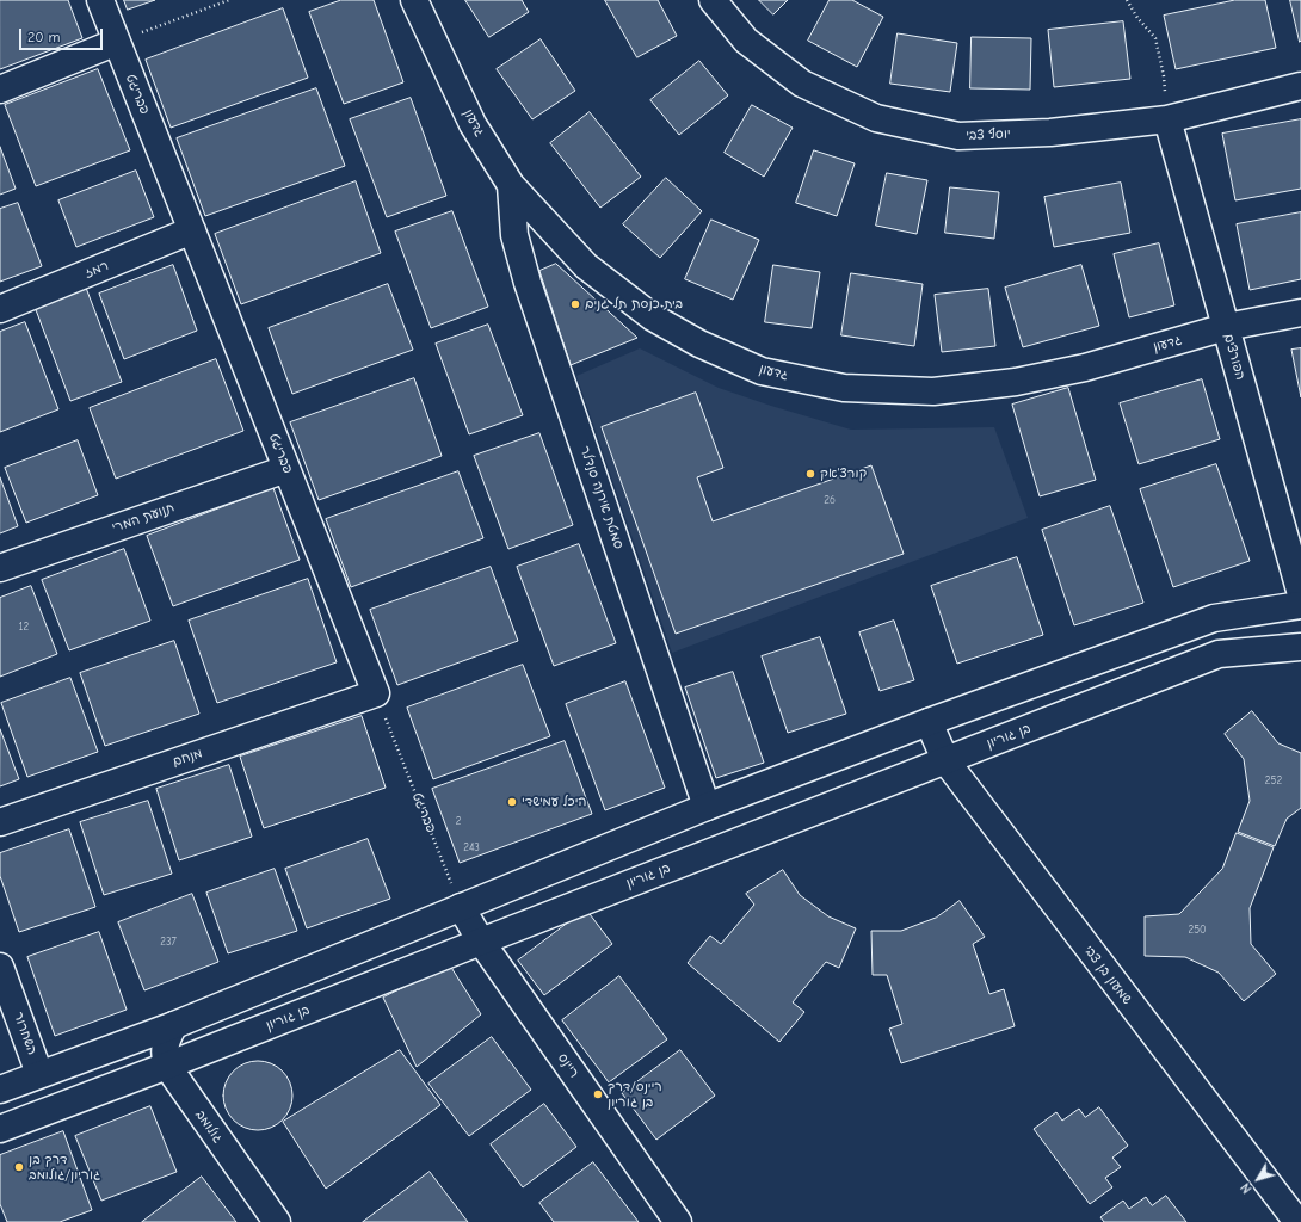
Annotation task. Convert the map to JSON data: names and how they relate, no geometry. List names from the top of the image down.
{
  "streets": {
    "street": [
      "פבריגט",
      "גדעון",
      "יוסף צבי",
      "רמז",
      "הפורצים",
      "סמטת אירנה סנדלר",
      "תנועת המרי",
      "בן גוריון",
      "מנחם",
      "שמעון בן צבי",
      "השחרור",
      "ריינס",
      "גולומב"
    ]
  },
  "crossings": [
    ["פבריגט", "רמז"],
    ["פבריגט", "תנועת המרי"],
    ["פבריגט", "מנחם"],
    ["פבריגט", "ריינס"],
    ["גדעון", "הפורצים"],
    ["גדעון", "סמטת אירנה סנדלר"],
    ["יוסף צבי", "הפורצים"],
    ["בן גוריון", "שמעון בן צבי"],
    ["בן גוריון", "ריינס"],
    ["בן גוריון", "גולומב"]
  ],
  "places": [
    "בית כנסת תל גנים",
    "קורצ'אק",
    "היכל עמישדי",
    "ריינס/דרך בן גוריון",
    "דרך בן גוריון/גולומב"
  ],
  "house_numbers": [
    "26",
    "12",
    "252",
    "2",
    "243",
    "250",
    "237"
  ],
  "scale_bar": "20 m",
  "north": "bottom left"
}
